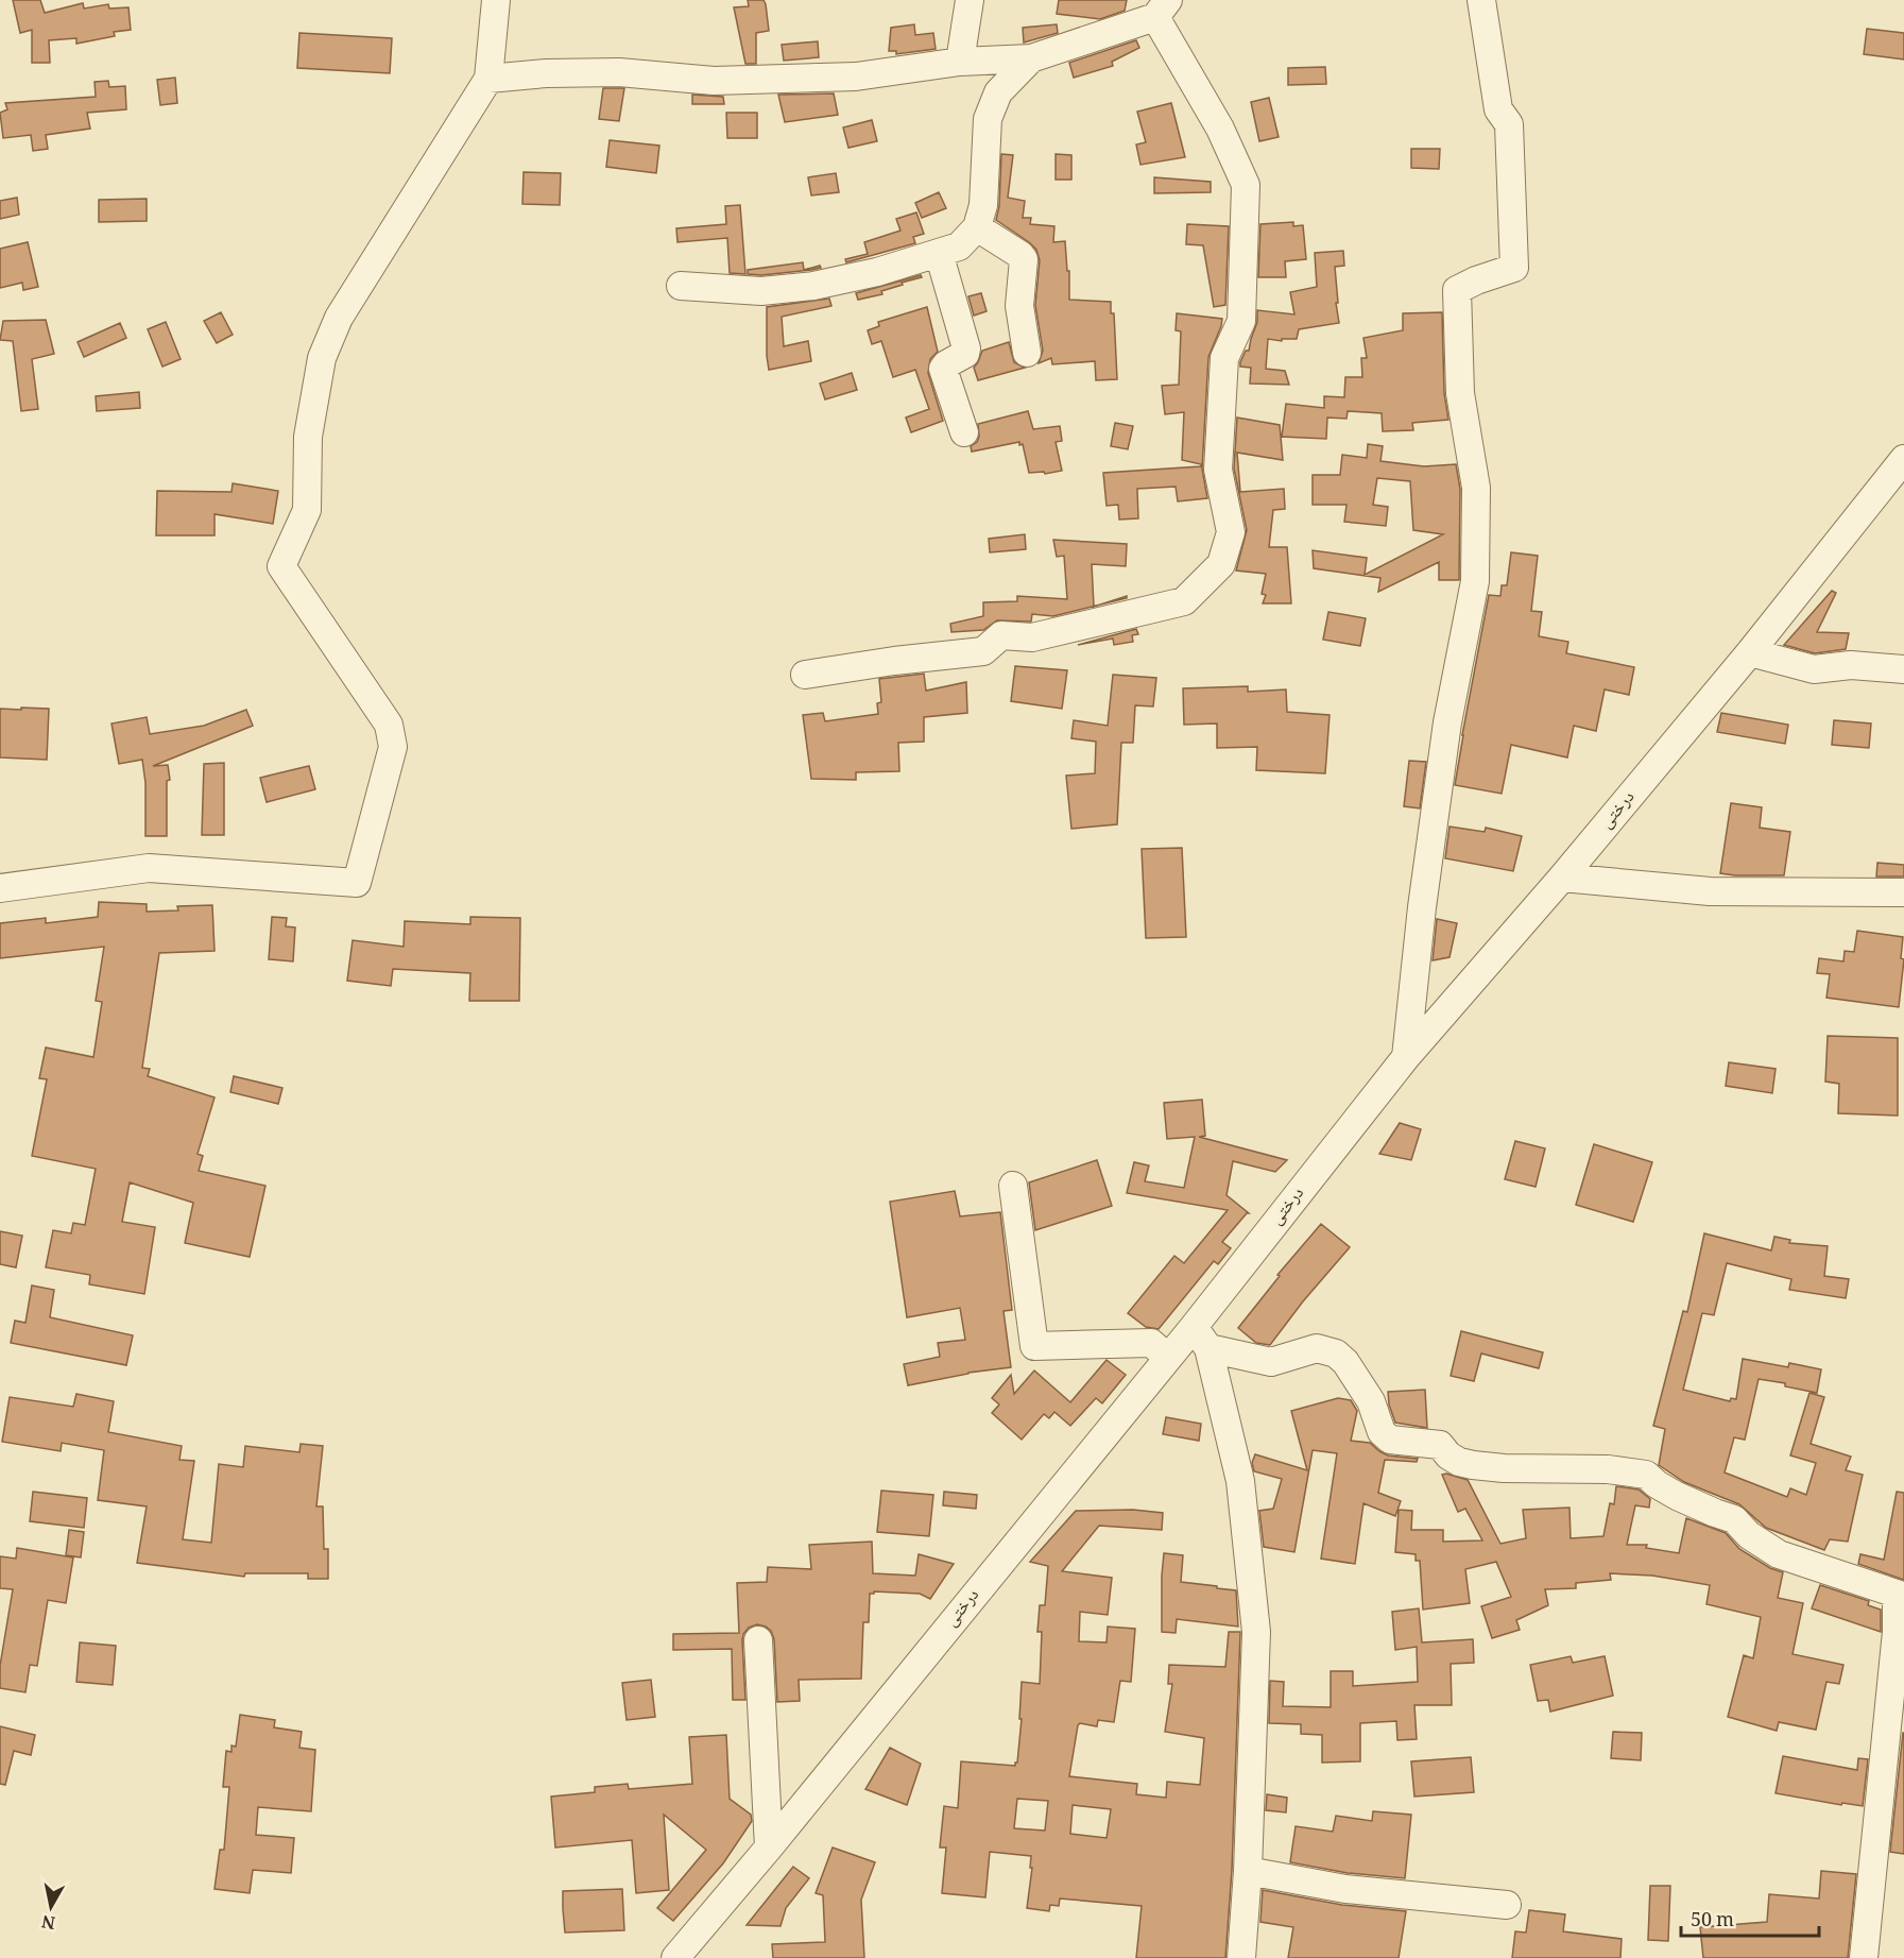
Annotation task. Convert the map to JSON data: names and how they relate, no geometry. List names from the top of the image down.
{
  "streets": {
    "street": ["درختی"]
  },
  "scale_bar": "50 m",
  "north": "bottom"
}
